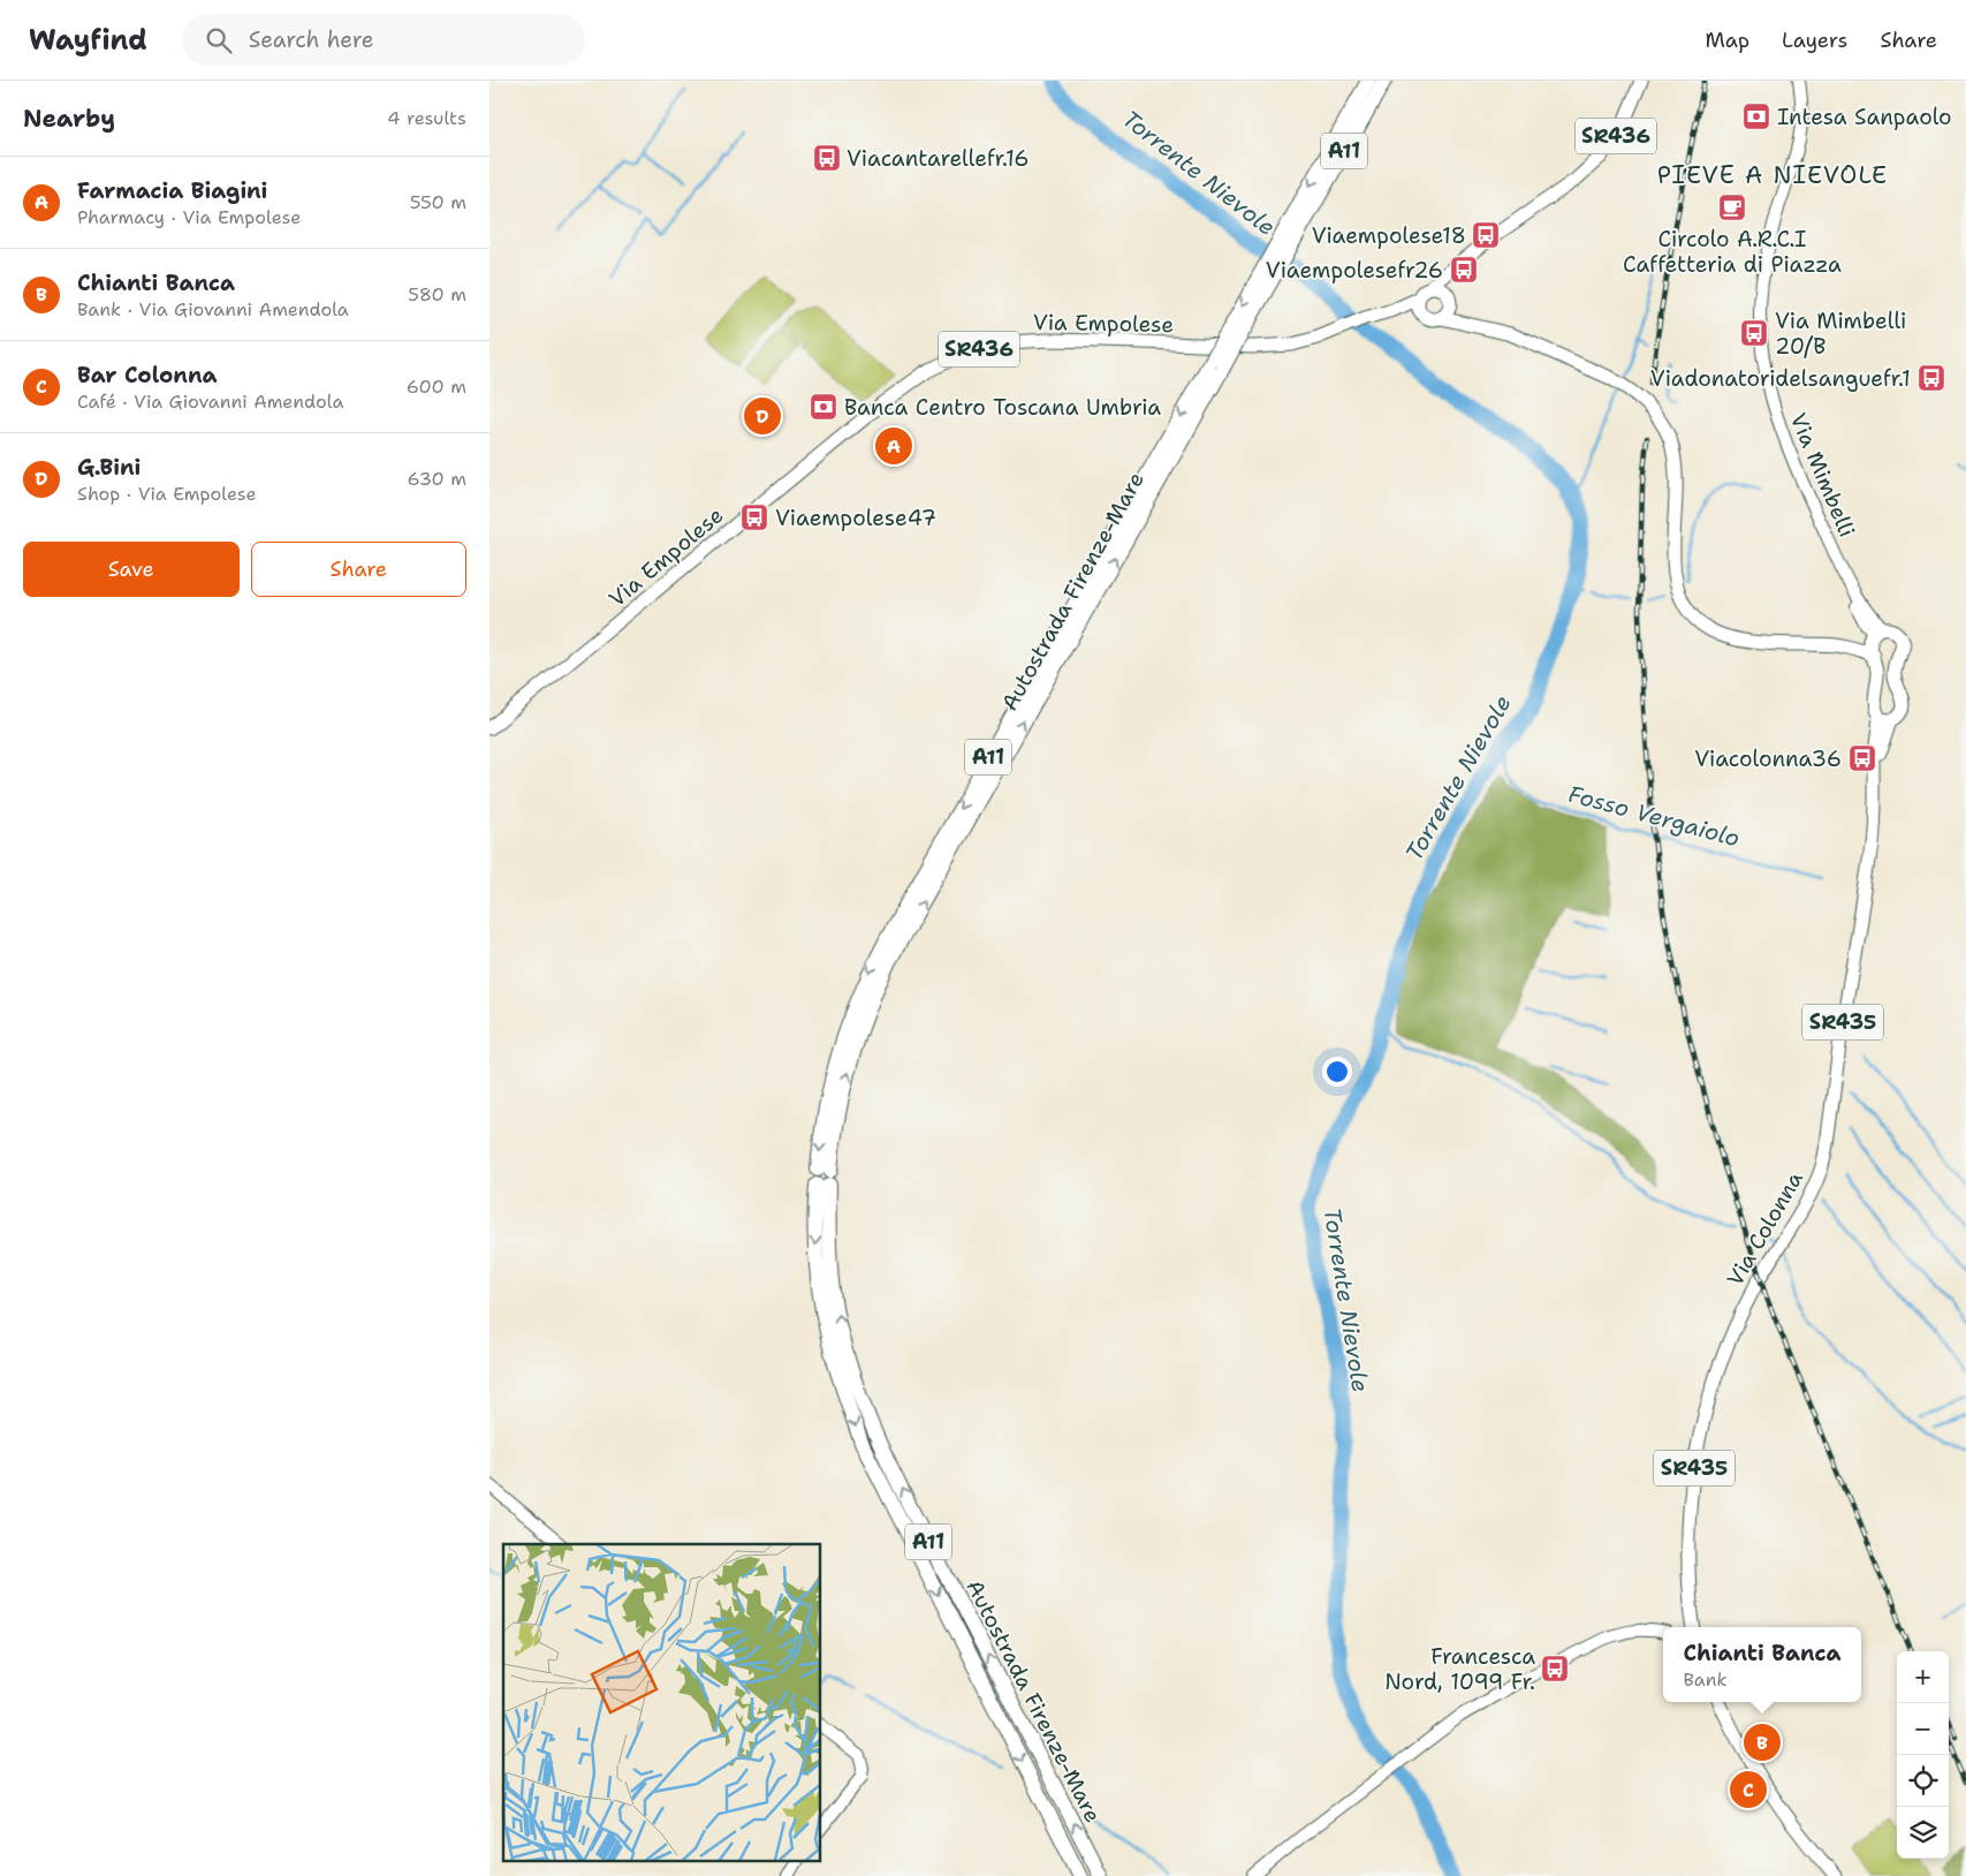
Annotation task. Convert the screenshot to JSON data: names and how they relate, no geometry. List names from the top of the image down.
{
  "streets": {
    "highway": ["A11", "Autostrada Firenze-Mare"],
    "main road": [
      "SR436",
      "Via Empolese",
      "Via Mimbelli",
      "SR435",
      "Via Colonna"
    ]
  },
  "crossings": [
    ["Via Mimbelli", "SR435"],
    ["SR435", "Via Colonna"]
  ],
  "districts": ["PIEVE A NIEVOLE"],
  "water": ["Torrente Nievole", "Fosso Vergaiolo"],
  "places": {
    "bank": ["Intesa Sanpaolo", "Banca Centro Toscana Umbria"],
    "bus stop": [
      "Viacantarellefr.16",
      "Viaempolese18",
      "Viaempolesefr26",
      "Via Mimbelli 20/B",
      "Viadonatoridelsanguefr.1",
      "Viaempolese47",
      "Viacolonna36",
      "Francesca Nord, 1099 Fr."
    ],
    "cafe": ["Circolo A.R.C.I Caffetteria di Piazza"]
  },
  "page": {
    "header": "Wayfind",
    "search": "Search here",
    "nav": ["Map", "Layers", "Share"],
    "heading": ["Nearby", "4 results"],
    "list": [
      {
        "mark": "A",
        "name": "Farmacia Biagini",
        "note": "Pharmacy · Via Empolese",
        "value": "550 m"
      },
      {
        "mark": "B",
        "name": "Chianti Banca",
        "note": "Bank · Via Giovanni Amendola",
        "value": "580 m"
      },
      {
        "mark": "C",
        "name": "Bar Colonna",
        "note": "Café · Via Giovanni Amendola",
        "value": "600 m"
      },
      {
        "mark": "D",
        "name": "G.Bini",
        "note": "Shop · Via Empolese",
        "value": "630 m"
      }
    ],
    "pins": [
      "D",
      "A",
      "B",
      "C"
    ],
    "buttons": ["Save", "Share"],
    "popup": ["Chianti Banca", "Bank"],
    "map_buttons": ["+", "−"]
  }
}
